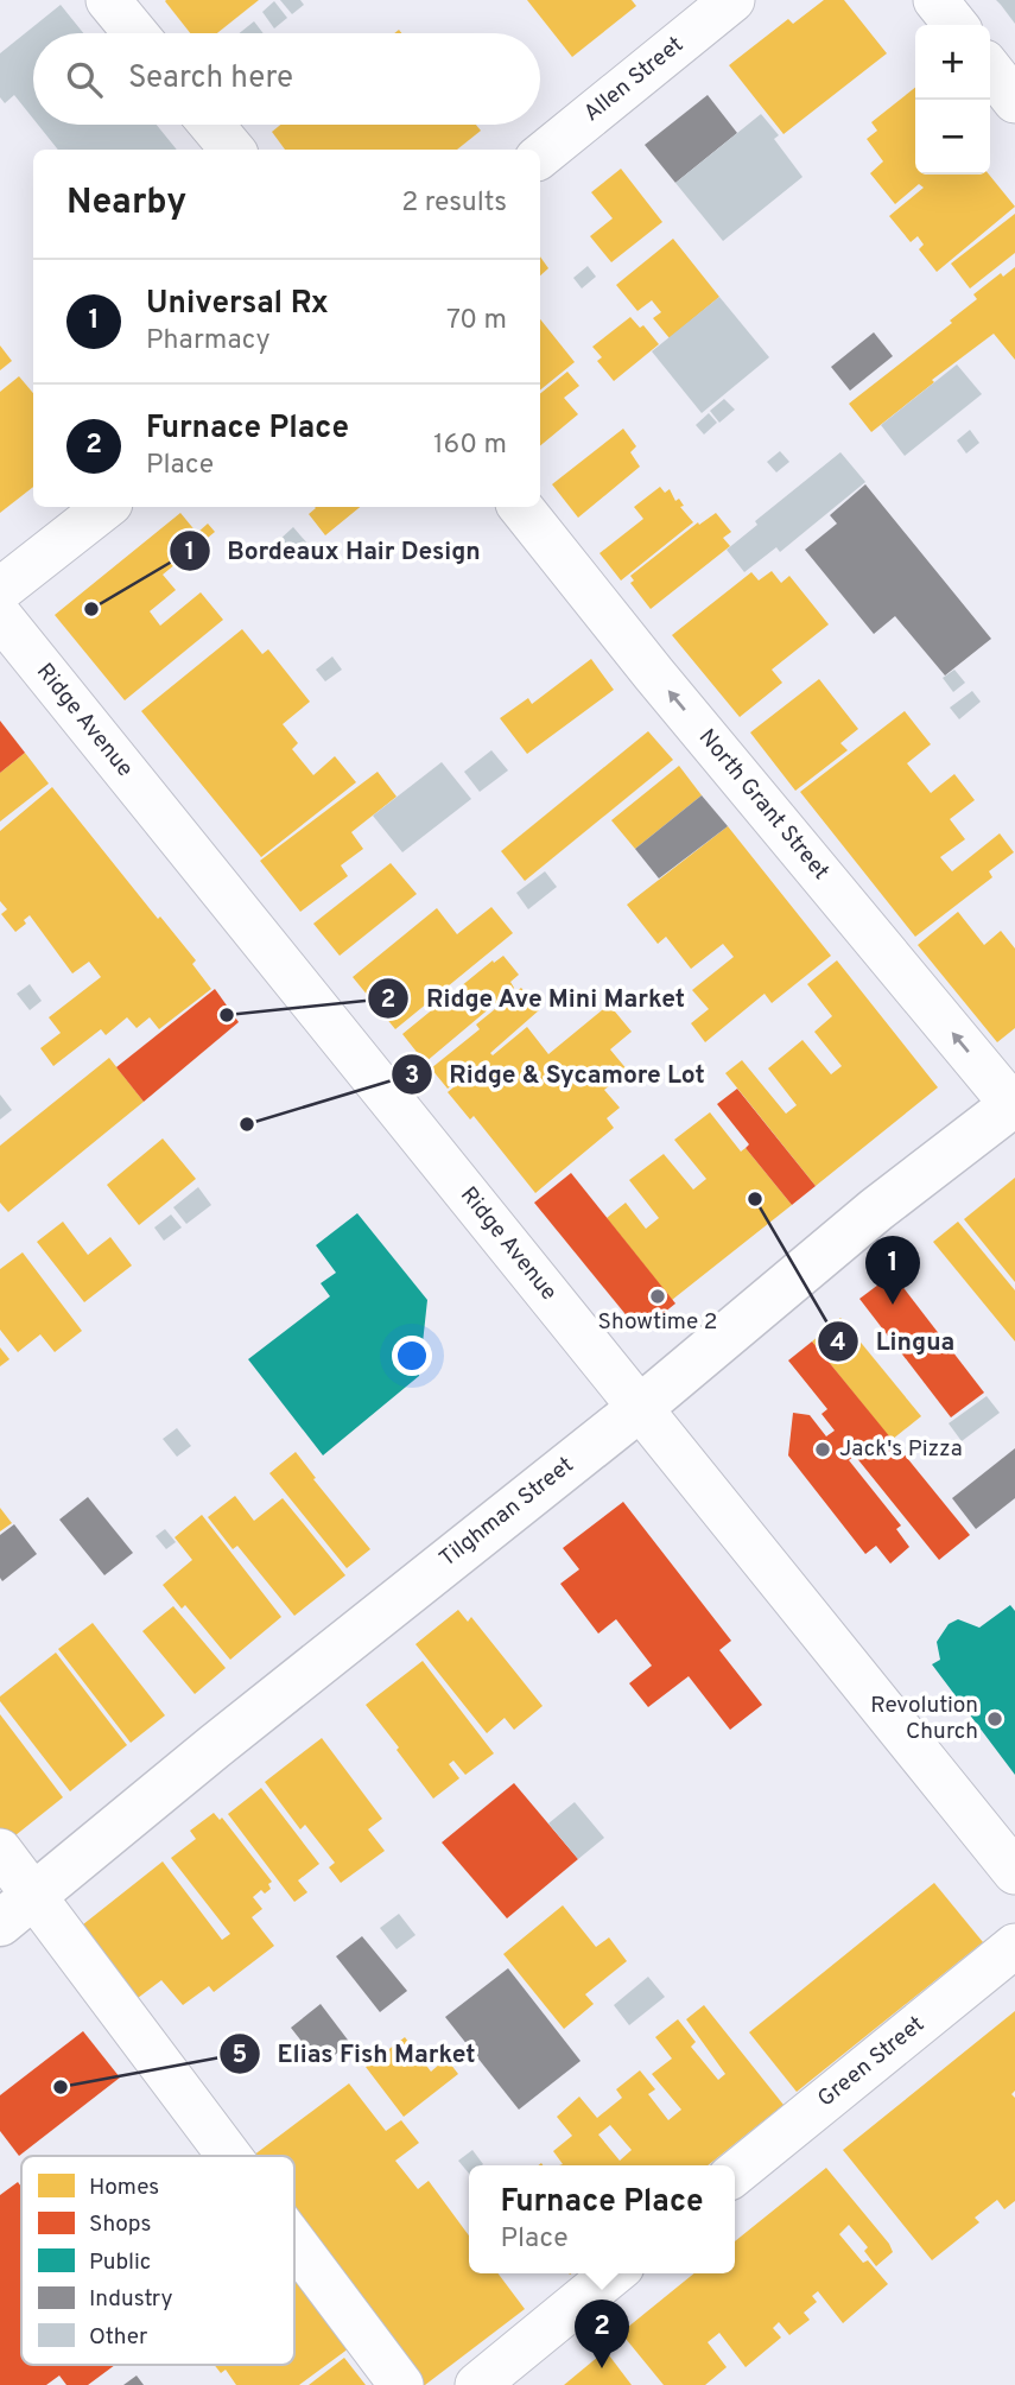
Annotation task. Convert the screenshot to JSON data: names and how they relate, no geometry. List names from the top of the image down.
{
  "streets": {
    "main road": ["Tilghman Street"],
    "street": [
      "Allen Street",
      "Ridge Avenue",
      "North Grant Street",
      "Green Street"
    ]
  },
  "crossings": [
    ["Ridge Avenue", "Tilghman Street"],
    ["North Grant Street", "Tilghman Street"]
  ],
  "one_way": ["North Grant Street"],
  "places": [
    "Bordeaux Hair Design",
    "Ridge Ave Mini Market",
    "Ridge & Sycamore Lot",
    "Lingua",
    "Showtime 2",
    "Jack's Pizza",
    "Revolution Church",
    "Elias Fish Market"
  ],
  "legend": [
    "Homes",
    "Shops",
    "Public",
    "Industry",
    "Other"
  ],
  "page": {
    "map_buttons": ["+", "−"],
    "search": "Search here",
    "heading": ["Nearby", "2 results"],
    "list": [
      {
        "mark": "1",
        "name": "Universal Rx",
        "note": "Pharmacy",
        "value": "70 m"
      },
      {
        "mark": "2",
        "name": "Furnace Place",
        "note": "Place",
        "value": "160 m"
      }
    ],
    "pins": ["1", "2"],
    "popup": ["Furnace Place", "Place"]
  }
}
